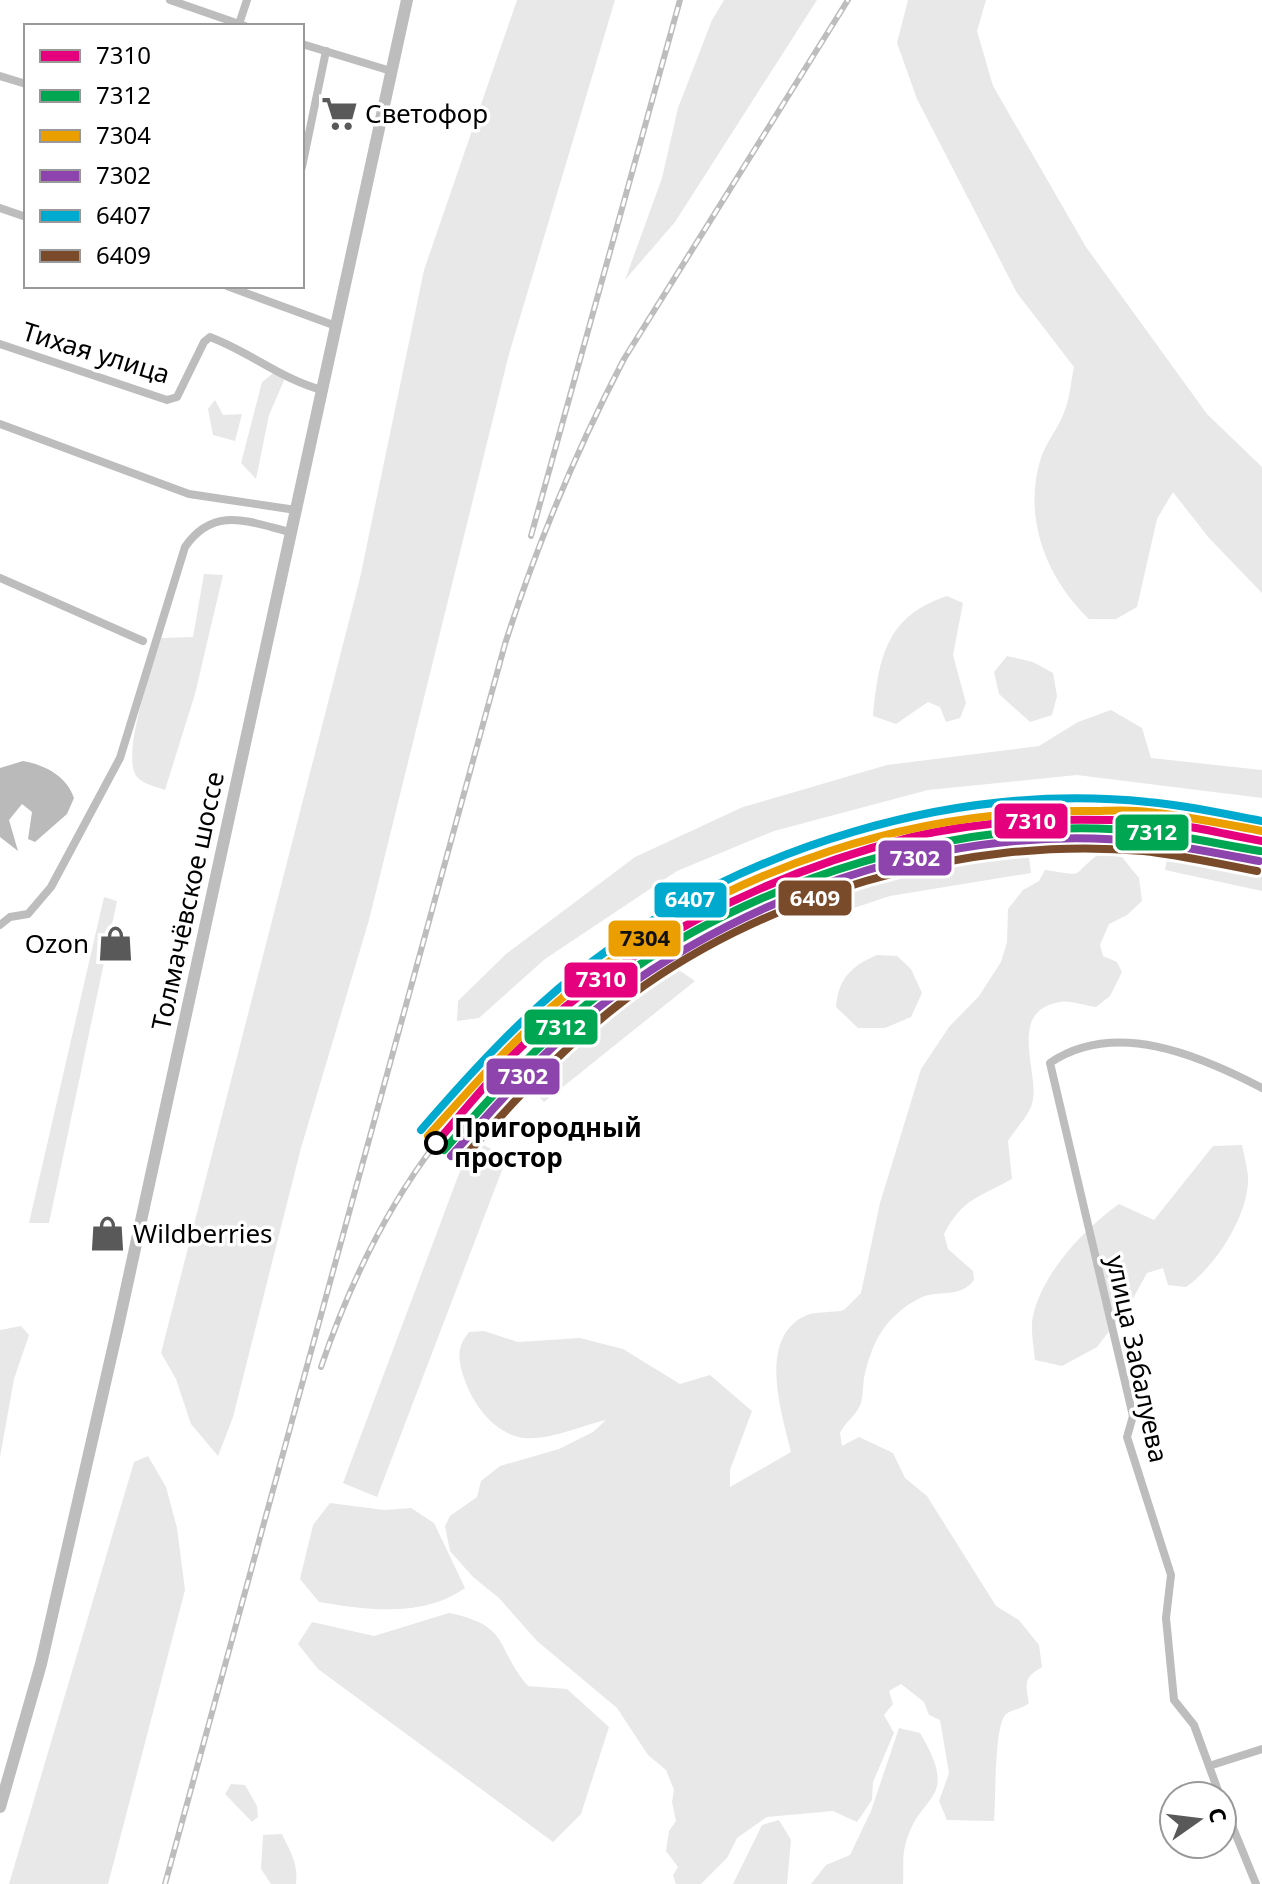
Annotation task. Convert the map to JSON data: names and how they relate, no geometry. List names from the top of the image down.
{
  "streets": {
    "main road": ["Толмачёвское шоссе"],
    "street": ["Тихая улица", "улица Забалуева"]
  },
  "crossings": [
    ["Тихая улица", "Толмачёвское шоссе"]
  ],
  "places": {
    "supermarket": ["Светофор"],
    "shop": ["Ozon", "Wildberries"],
    "other": ["Пригородный простор"]
  },
  "lines": [
    "transit line 6407",
    "transit line 7304",
    "transit line 7310",
    "transit line 7312",
    "transit line 7302",
    "transit line 6409"
  ],
  "legend": [
    "7310",
    "7312",
    "7304",
    "7302",
    "6407",
    "6409"
  ],
  "north": "right"
}
